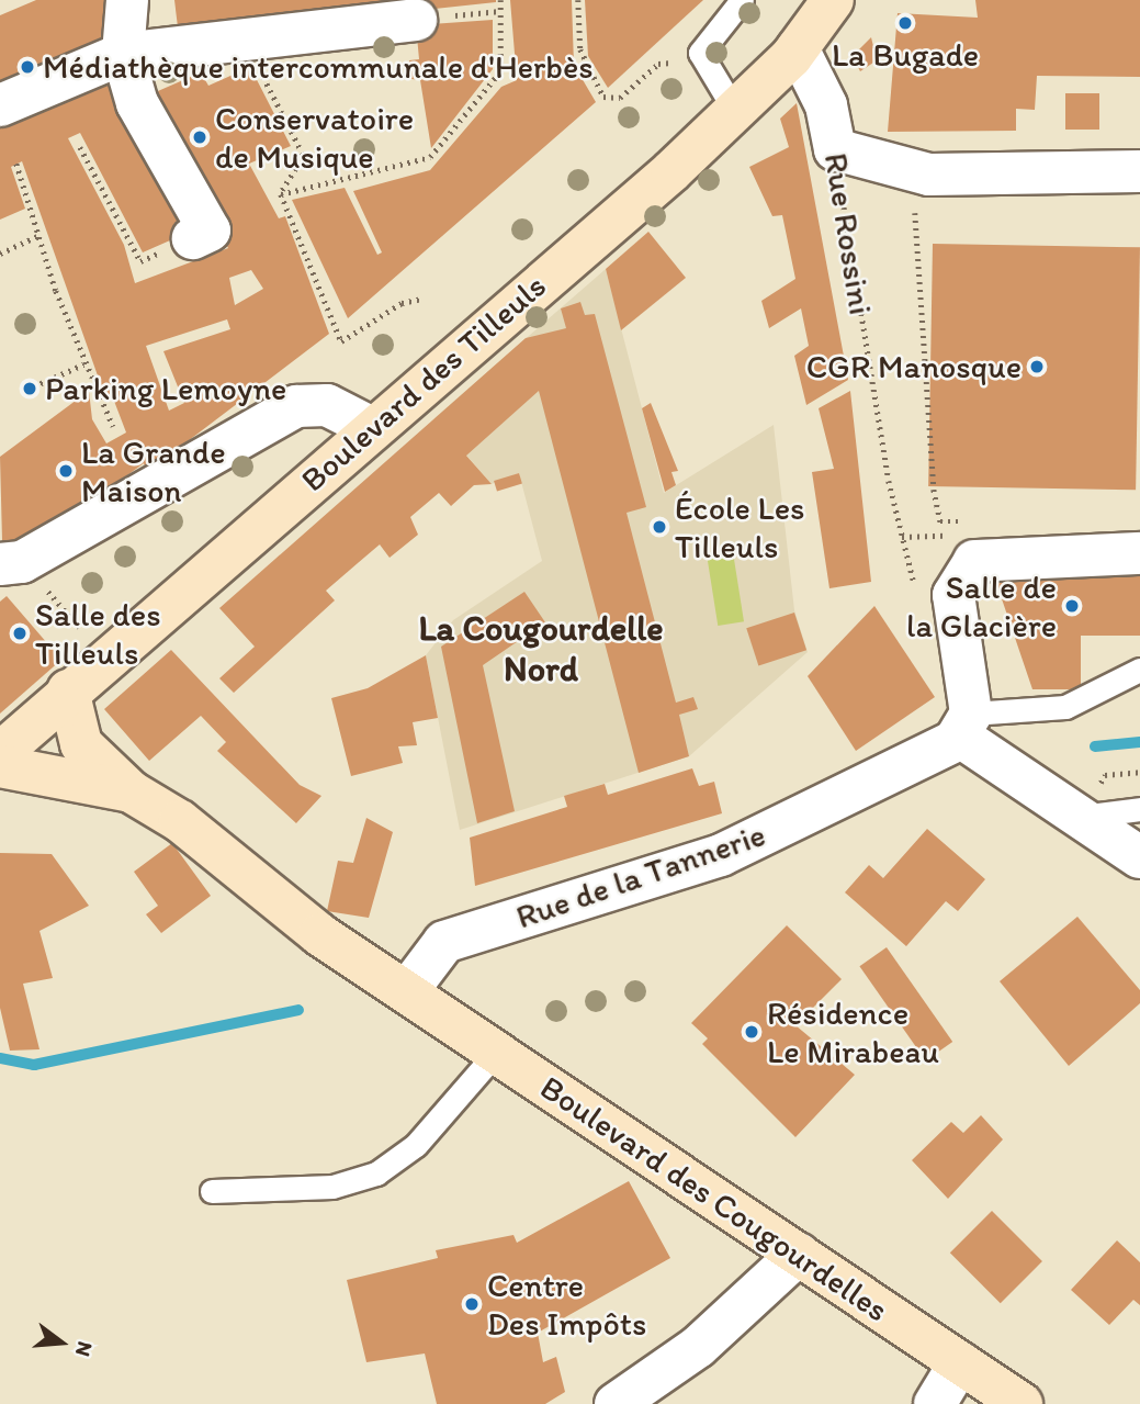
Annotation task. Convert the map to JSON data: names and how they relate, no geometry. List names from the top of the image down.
{
  "streets": {
    "street": [
      "Rue Rossini",
      "Boulevard des Tilleuls",
      "Rue de la Tannerie",
      "Boulevard des Cougourdelles"
    ]
  },
  "crossings": [
    ["Rue Rossini", "Boulevard des Tilleuls"],
    ["Rue de la Tannerie", "Boulevard des Cougourdelles"]
  ],
  "districts": ["La Cougourdelle Nord"],
  "places": [
    "La Bugade",
    "Médiathèque intercommunale d'Herbès",
    "Conservatoire de Musique",
    "CGR Manosque",
    "Parking Lemoyne",
    "La Grande Maison",
    "École Les Tilleuls",
    "Salle de la Glacière",
    "Salle des Tilleuls",
    "Résidence Le Mirabeau",
    "Centre Des Impôts"
  ],
  "north": "right"
}
